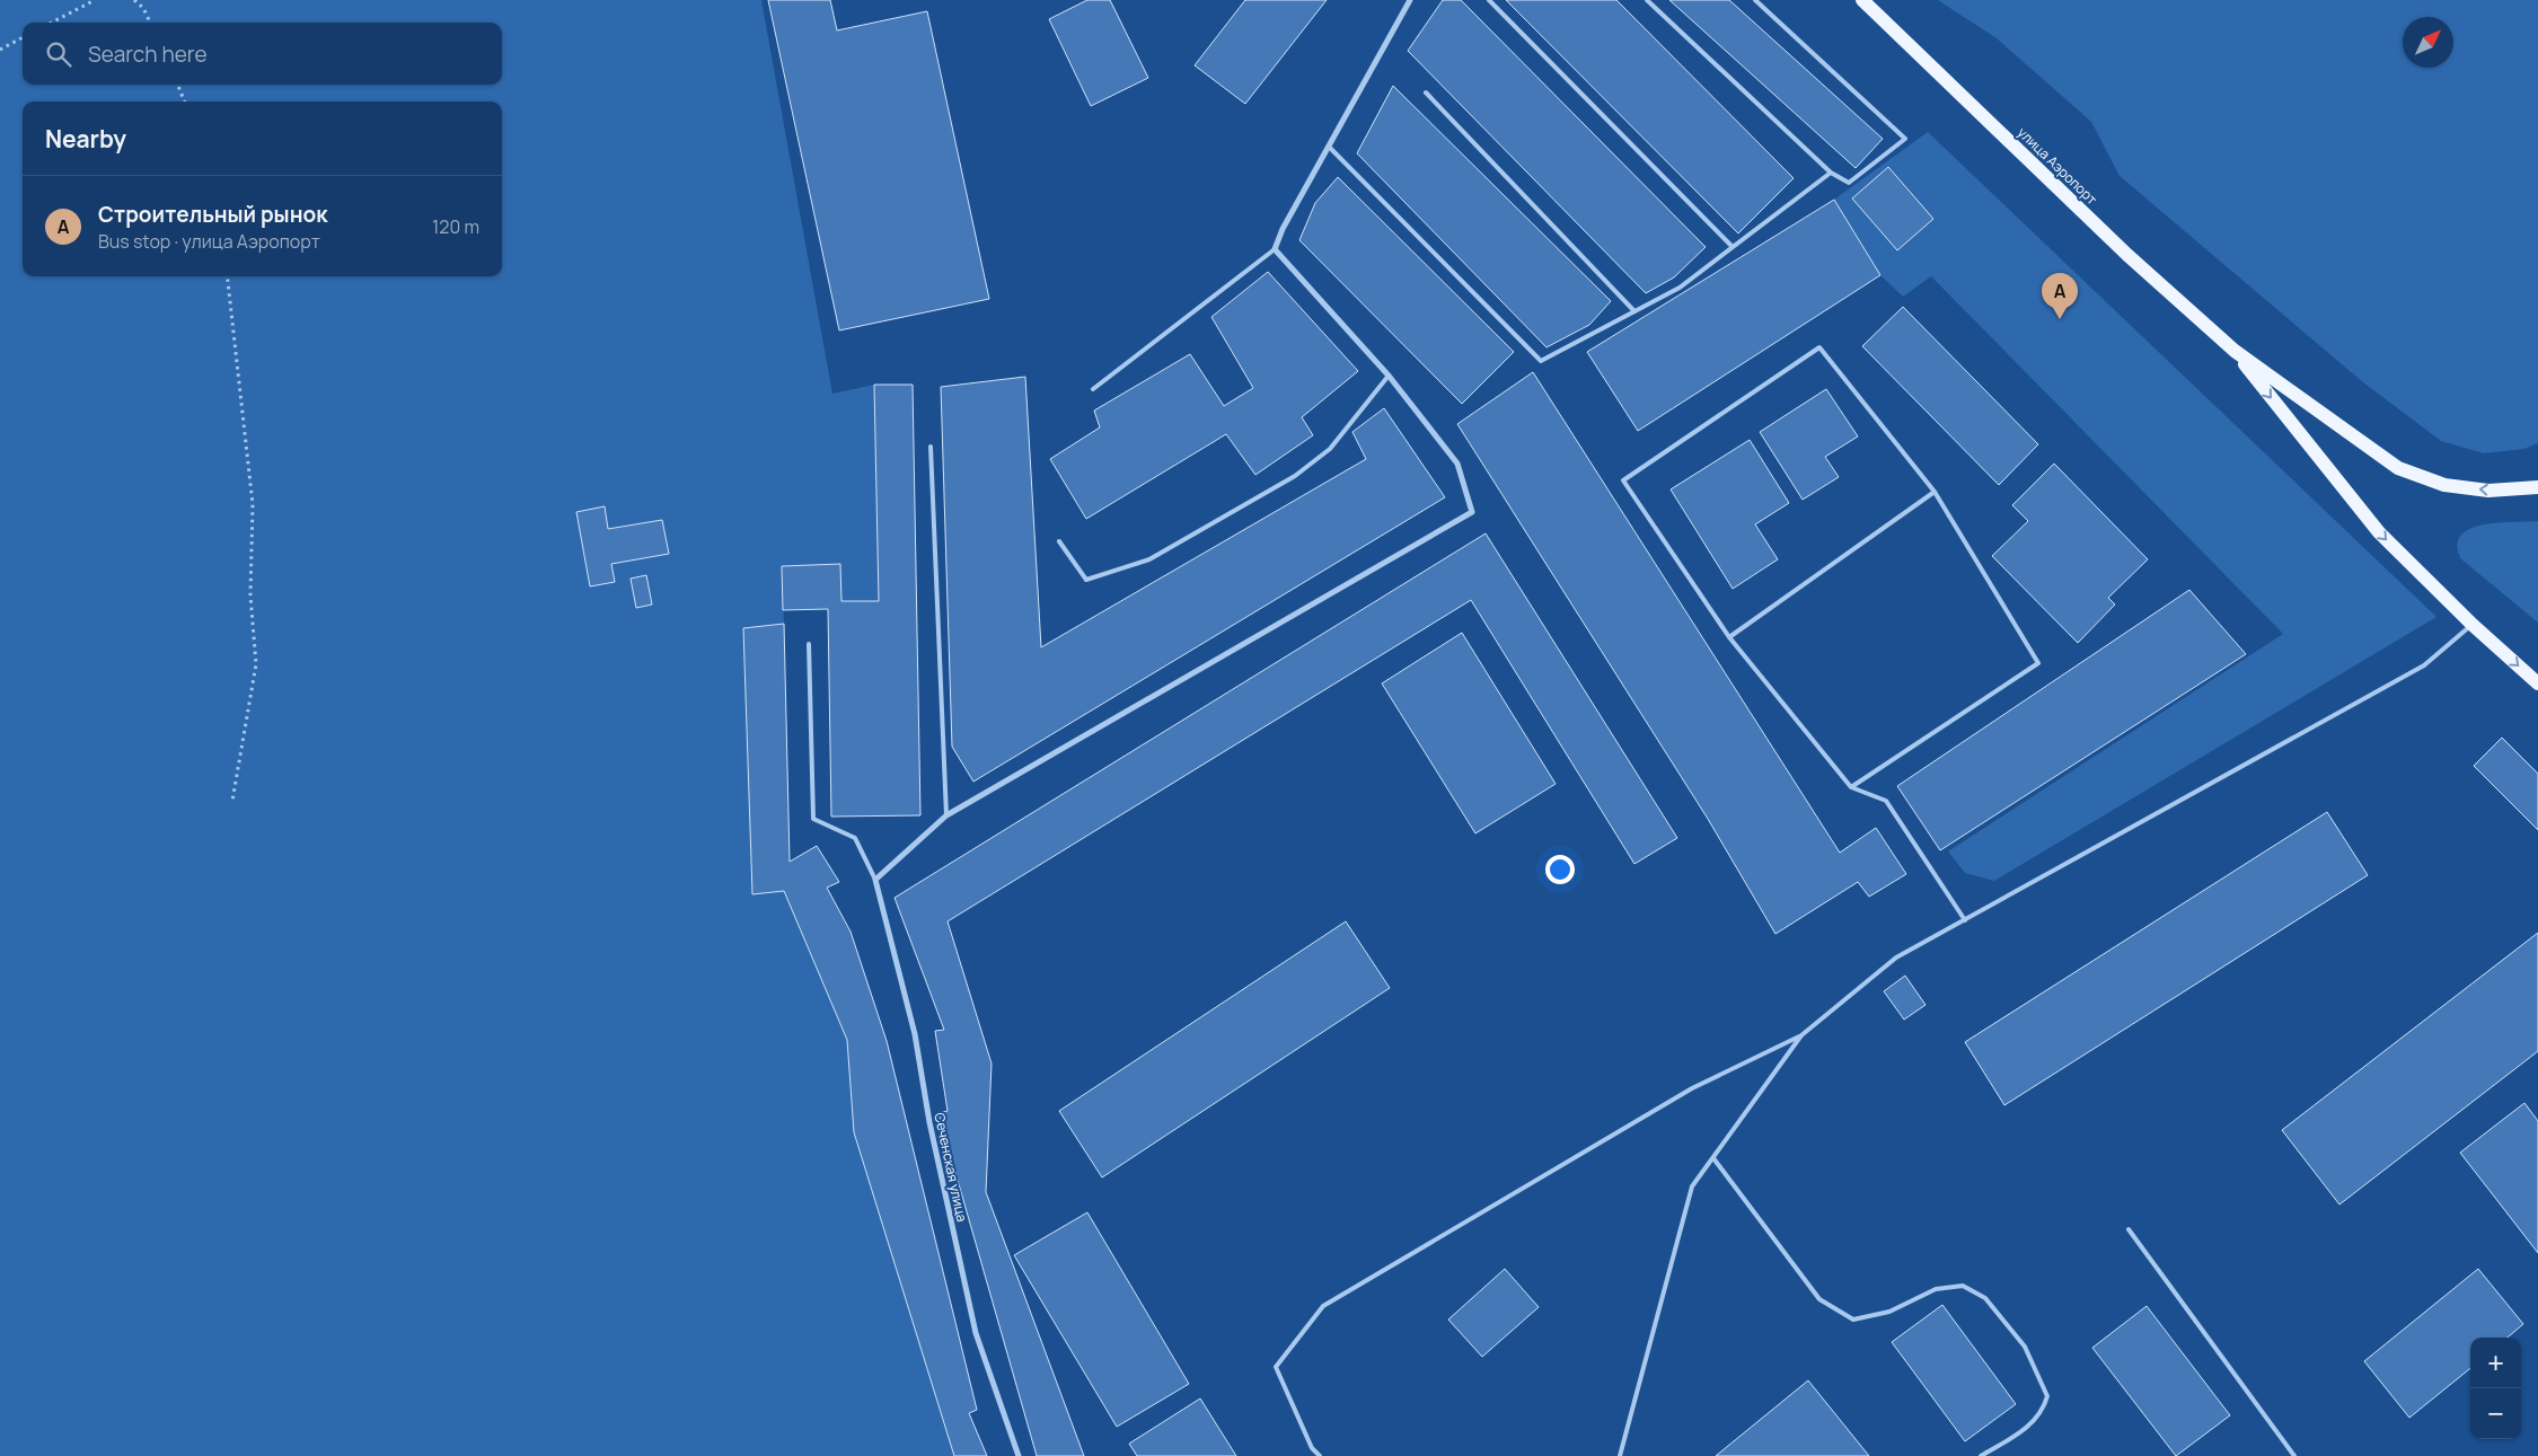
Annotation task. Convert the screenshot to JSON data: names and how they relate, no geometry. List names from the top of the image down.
{
  "streets": {
    "main road": ["улица Аэропорт"],
    "street": ["Сеченская улица"]
  },
  "north": "top right",
  "page": {
    "search": "Search here",
    "heading": "Nearby",
    "list": [
      {
        "mark": "A",
        "name": "Строительный рынок",
        "note": "Bus stop · улица Аэропорт",
        "value": "120 m"
      }
    ],
    "pins": "A",
    "map_buttons": ["+", "−"]
  }
}
